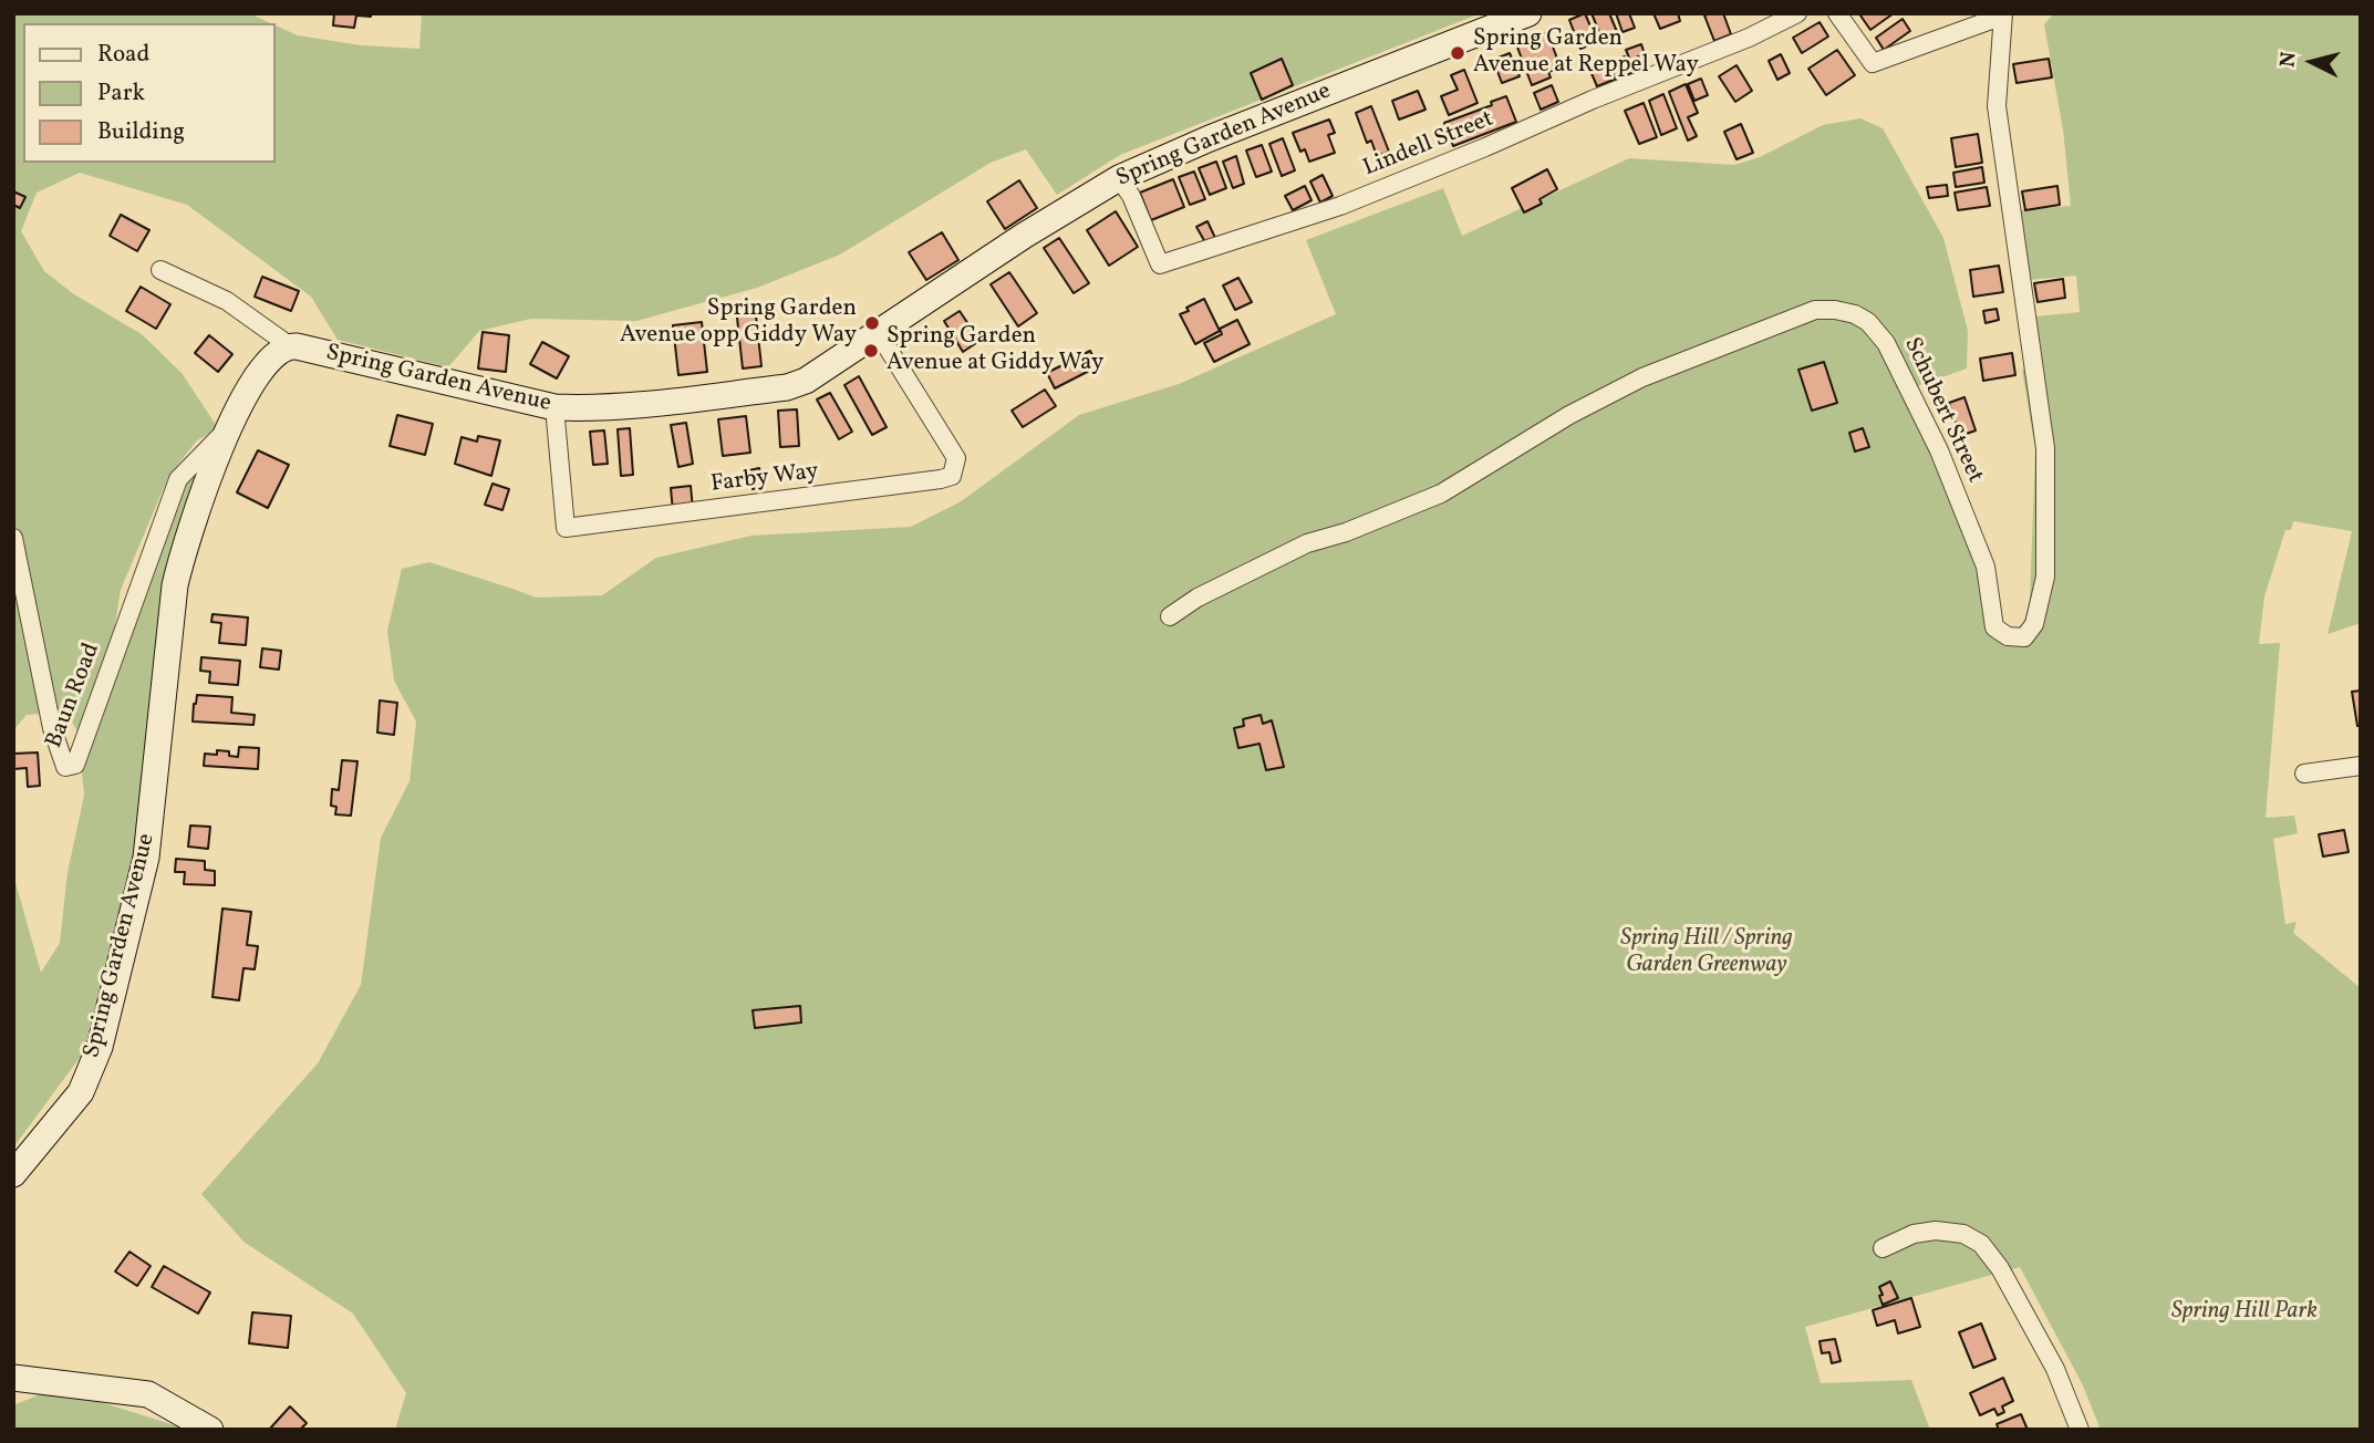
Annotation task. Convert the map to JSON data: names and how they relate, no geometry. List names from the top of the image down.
{
  "streets": {
    "street": [
      "Spring Garden Avenue",
      "Lindell Street",
      "Schubert Street",
      "Farby Way",
      "Baun Road"
    ]
  },
  "crossings": [
    ["Spring Garden Avenue", "Lindell Street"],
    ["Spring Garden Avenue", "Farby Way"],
    ["Spring Garden Avenue", "Baun Road"]
  ],
  "parks": ["Spring Hill / Spring Garden Greenway", "Spring Hill Park"],
  "places": ["Spring Garden Avenue at Reppel Way", "Spring Garden Avenue opp Giddy Way", "Spring Garden Avenue at Giddy Way"],
  "legend": ["Road", "Park", "Building"],
  "north": "left"
}
